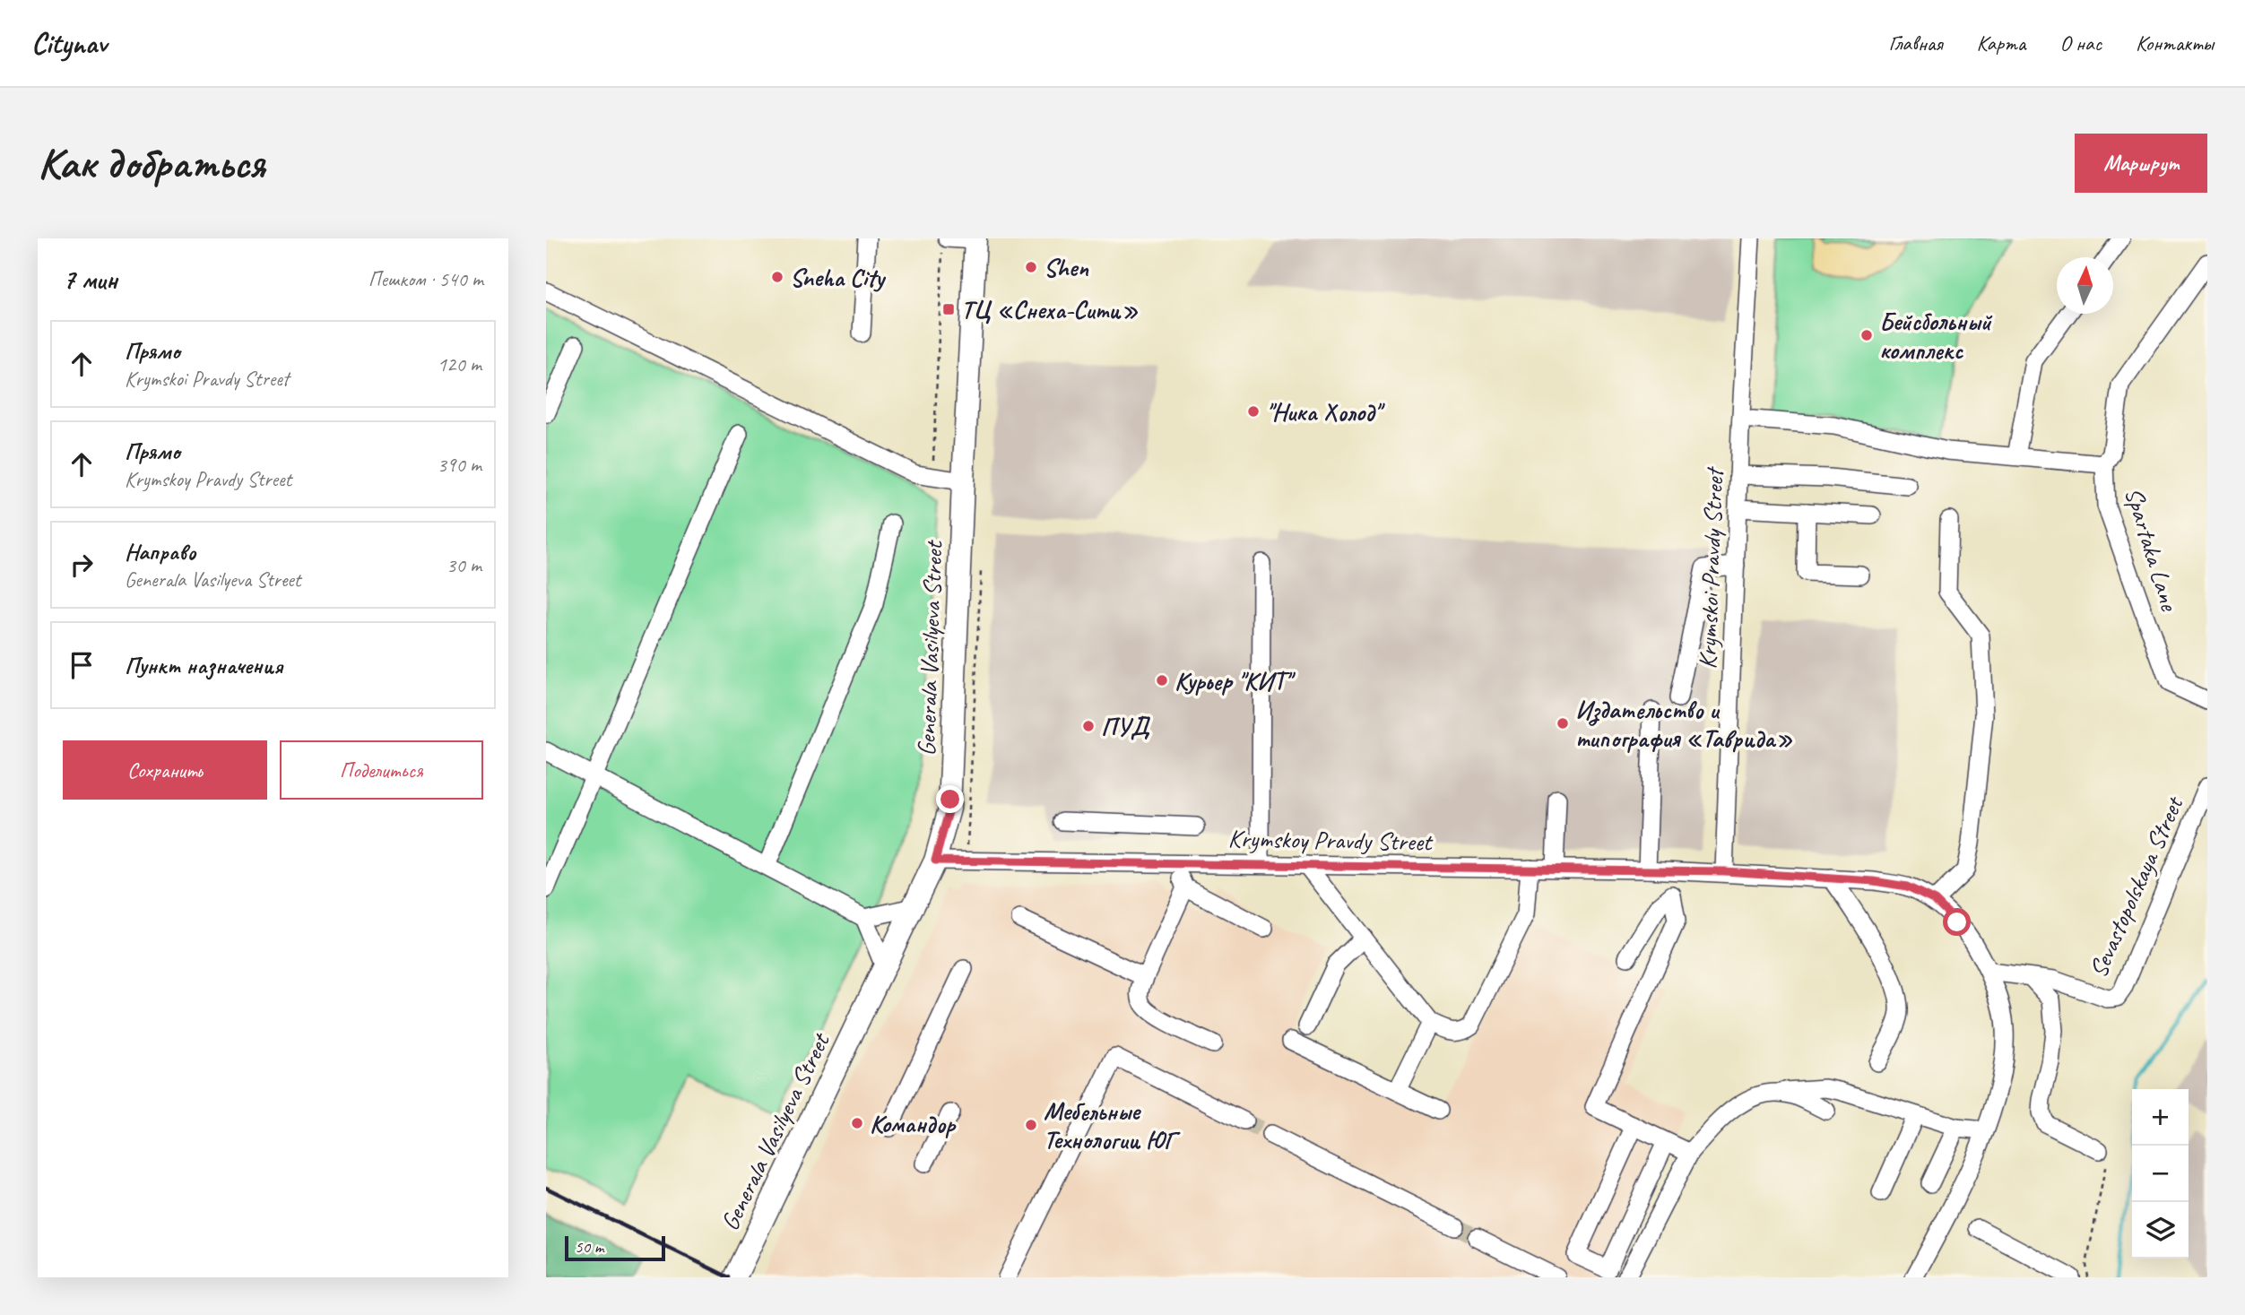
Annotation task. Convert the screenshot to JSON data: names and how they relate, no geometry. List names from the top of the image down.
{
  "streets": {
    "main road": ["Generala Vasilyeva Street"],
    "street": [
      "Spartaka Lane",
      "Krymskoi Pravdy Street",
      "Krymskoy Pravdy Street",
      "Sevastopolskaya Street"
    ]
  },
  "crossings": [
    ["Krymskoi Pravdy Street", "Krymskoy Pravdy Street"],
    ["Generala Vasilyeva Street", "Krymskoy Pravdy Street"]
  ],
  "places": {
    "other": [
      "Shen",
      "Sneha City",
      "Бейсбольный комплекс",
      "\"Ника Холод\"",
      "Курьер \"КИТ\"",
      "Издательство и типография «Таврида»",
      "ПУД",
      "Командор",
      "Мебельные Технологии ЮГ"
    ],
    "transit": ["ТЦ «Снеха-Сити»"]
  },
  "scale_bar": "50 m",
  "north": "top",
  "page": {
    "header": "Citynav",
    "nav": [
      "Главная",
      "Карта",
      "О нас",
      "Контакты"
    ],
    "buttons": [
      "Маршрут",
      ["Сохранить", "Поделиться"]
    ],
    "title": "Как добраться",
    "heading": ["7 мин", "Пешком · 540 m"],
    "list": [
      ["Прямо", "Krymskoi Pravdy Street", "120 m"],
      ["Прямо", "Krymskoy Pravdy Street", "390 m"],
      ["Направо", "Generala Vasilyeva Street", "30 m"],
      "Пункт назначения"
    ],
    "map_buttons": ["+", "−"],
    "scale": "50 m"
  }
}
